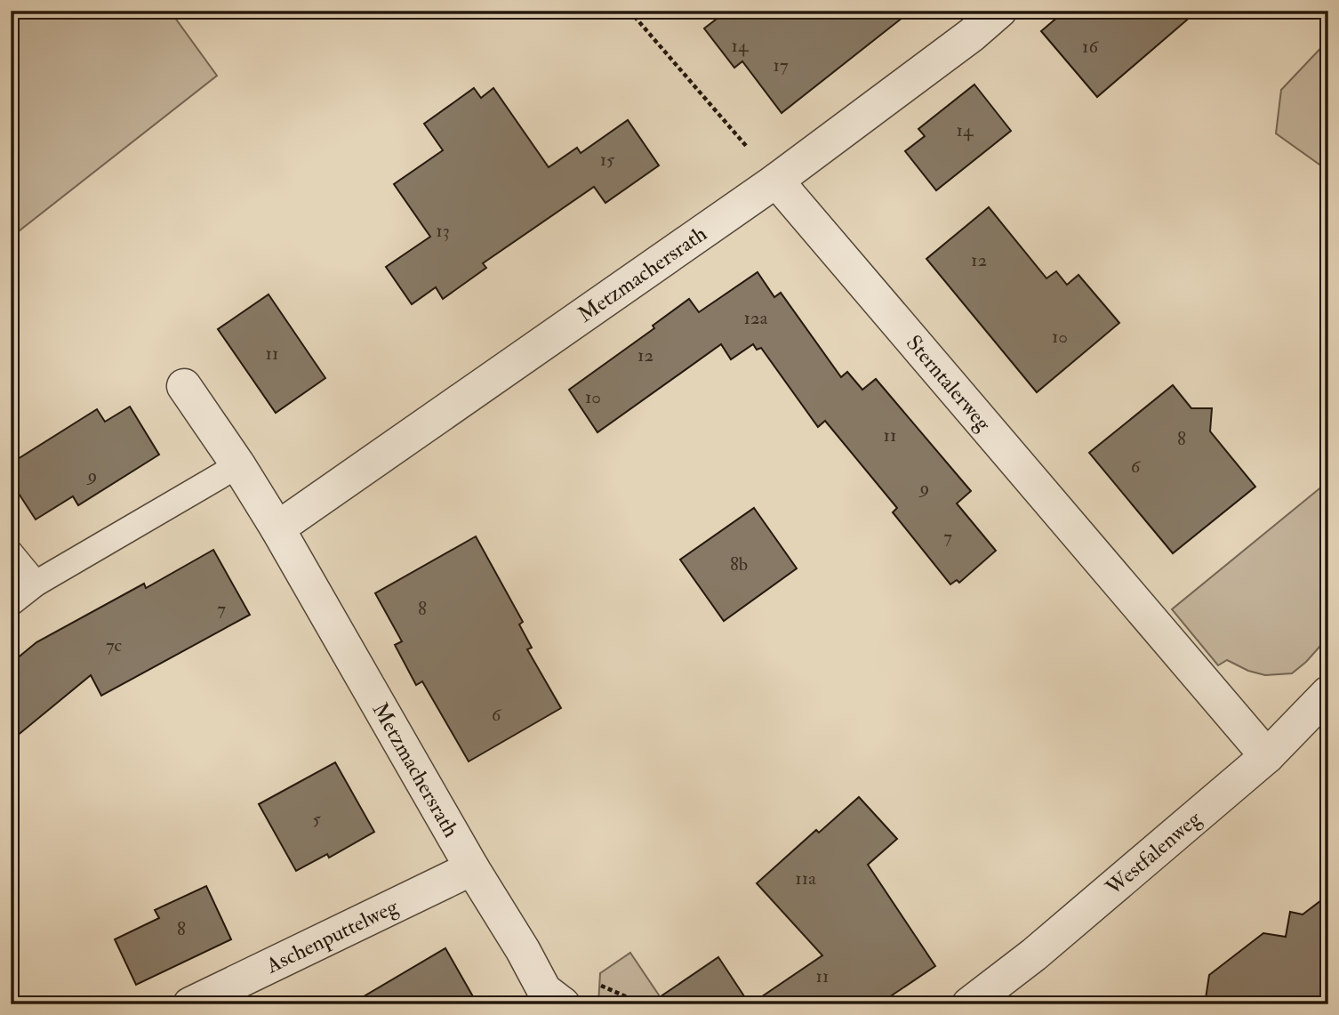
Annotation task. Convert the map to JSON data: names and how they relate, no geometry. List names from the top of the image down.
{
  "streets": {
    "street": [
      "Metzmachersrath",
      "Sterntalerweg",
      "Westfalenweg",
      "Aschenputtelweg"
    ]
  },
  "crossings": [
    ["Metzmachersrath", "Sterntalerweg"],
    ["Metzmachersrath", "Aschenputtelweg"],
    ["Sterntalerweg", "Westfalenweg"]
  ],
  "house_numbers": [
    "14",
    "16",
    "17",
    "14",
    "15",
    "13",
    "12",
    "12a",
    "10",
    "11",
    "12",
    "10",
    "11",
    "8",
    "6",
    "9",
    "9",
    "7",
    "8b",
    "7",
    "8",
    "7c",
    "6",
    "5",
    "11a",
    "8",
    "11"
  ]
}
